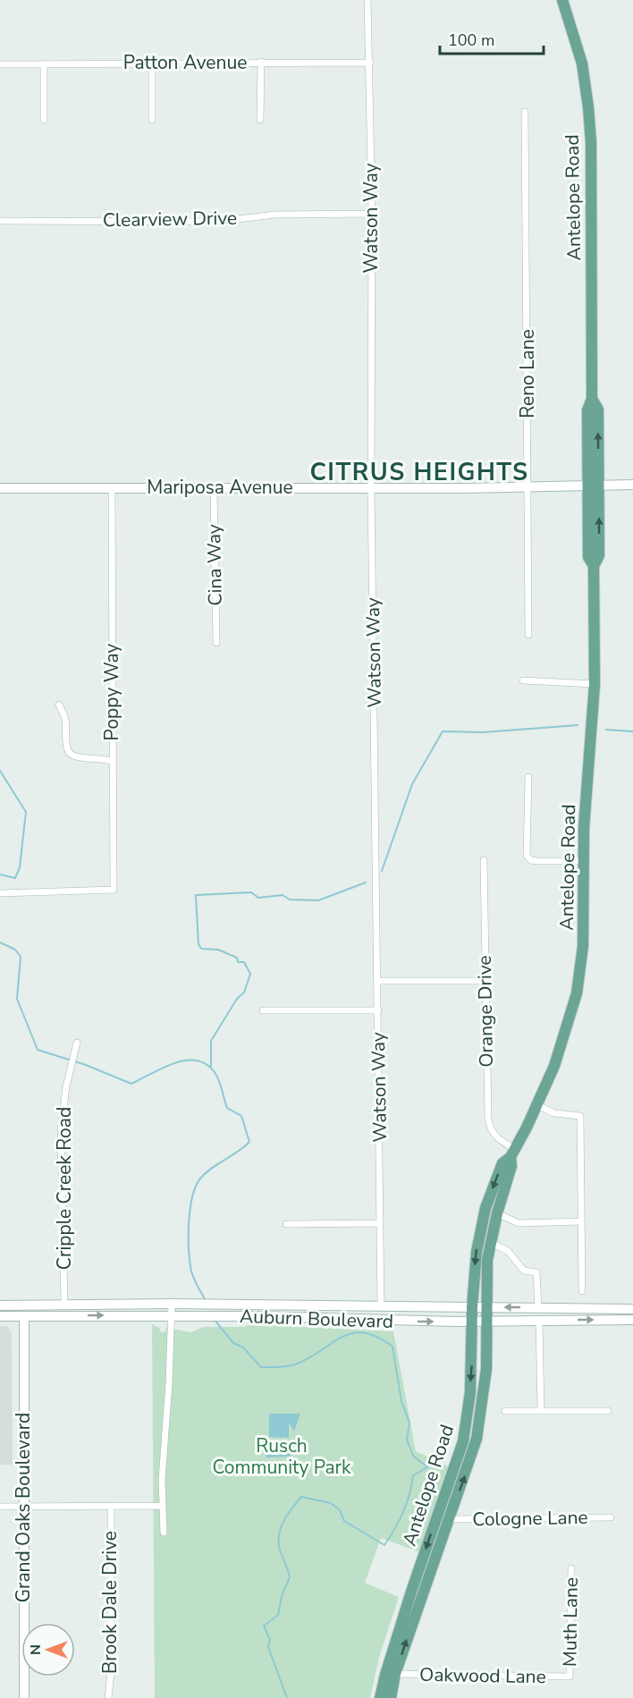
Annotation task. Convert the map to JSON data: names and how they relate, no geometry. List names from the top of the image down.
{
  "streets": {
    "main road": [
      "Antelope Road",
      "Mariposa Avenue",
      "Auburn Boulevard",
      "Grand Oaks Boulevard"
    ],
    "street": [
      "Patton Avenue",
      "Watson Way",
      "Clearview Drive",
      "Reno Lane",
      "Cina Way",
      "Poppy Way",
      "Orange Drive",
      "Cripple Creek Road",
      "Cologne Lane",
      "Brook Dale Drive",
      "Muth Lane",
      "Oakwood Lane"
    ]
  },
  "crossings": [
    ["Patton Avenue", "Watson Way"],
    ["Antelope Road", "Mariposa Avenue"],
    ["Antelope Road", "Orange Drive"],
    ["Antelope Road", "Auburn Boulevard"],
    ["Antelope Road", "Cologne Lane"],
    ["Antelope Road", "Oakwood Lane"],
    ["Watson Way", "Clearview Drive"],
    ["Watson Way", "Mariposa Avenue"],
    ["Watson Way", "Auburn Boulevard"],
    ["Reno Lane", "Mariposa Avenue"],
    ["Mariposa Avenue", "Cina Way"],
    ["Mariposa Avenue", "Poppy Way"],
    ["Cripple Creek Road", "Auburn Boulevard"],
    ["Auburn Boulevard", "Grand Oaks Boulevard"],
    ["Muth Lane", "Oakwood Lane"]
  ],
  "districts": ["CITRUS HEIGHTS"],
  "parks": ["Rusch Community Park"],
  "scale_bar": "100 m",
  "north": "left"
}
